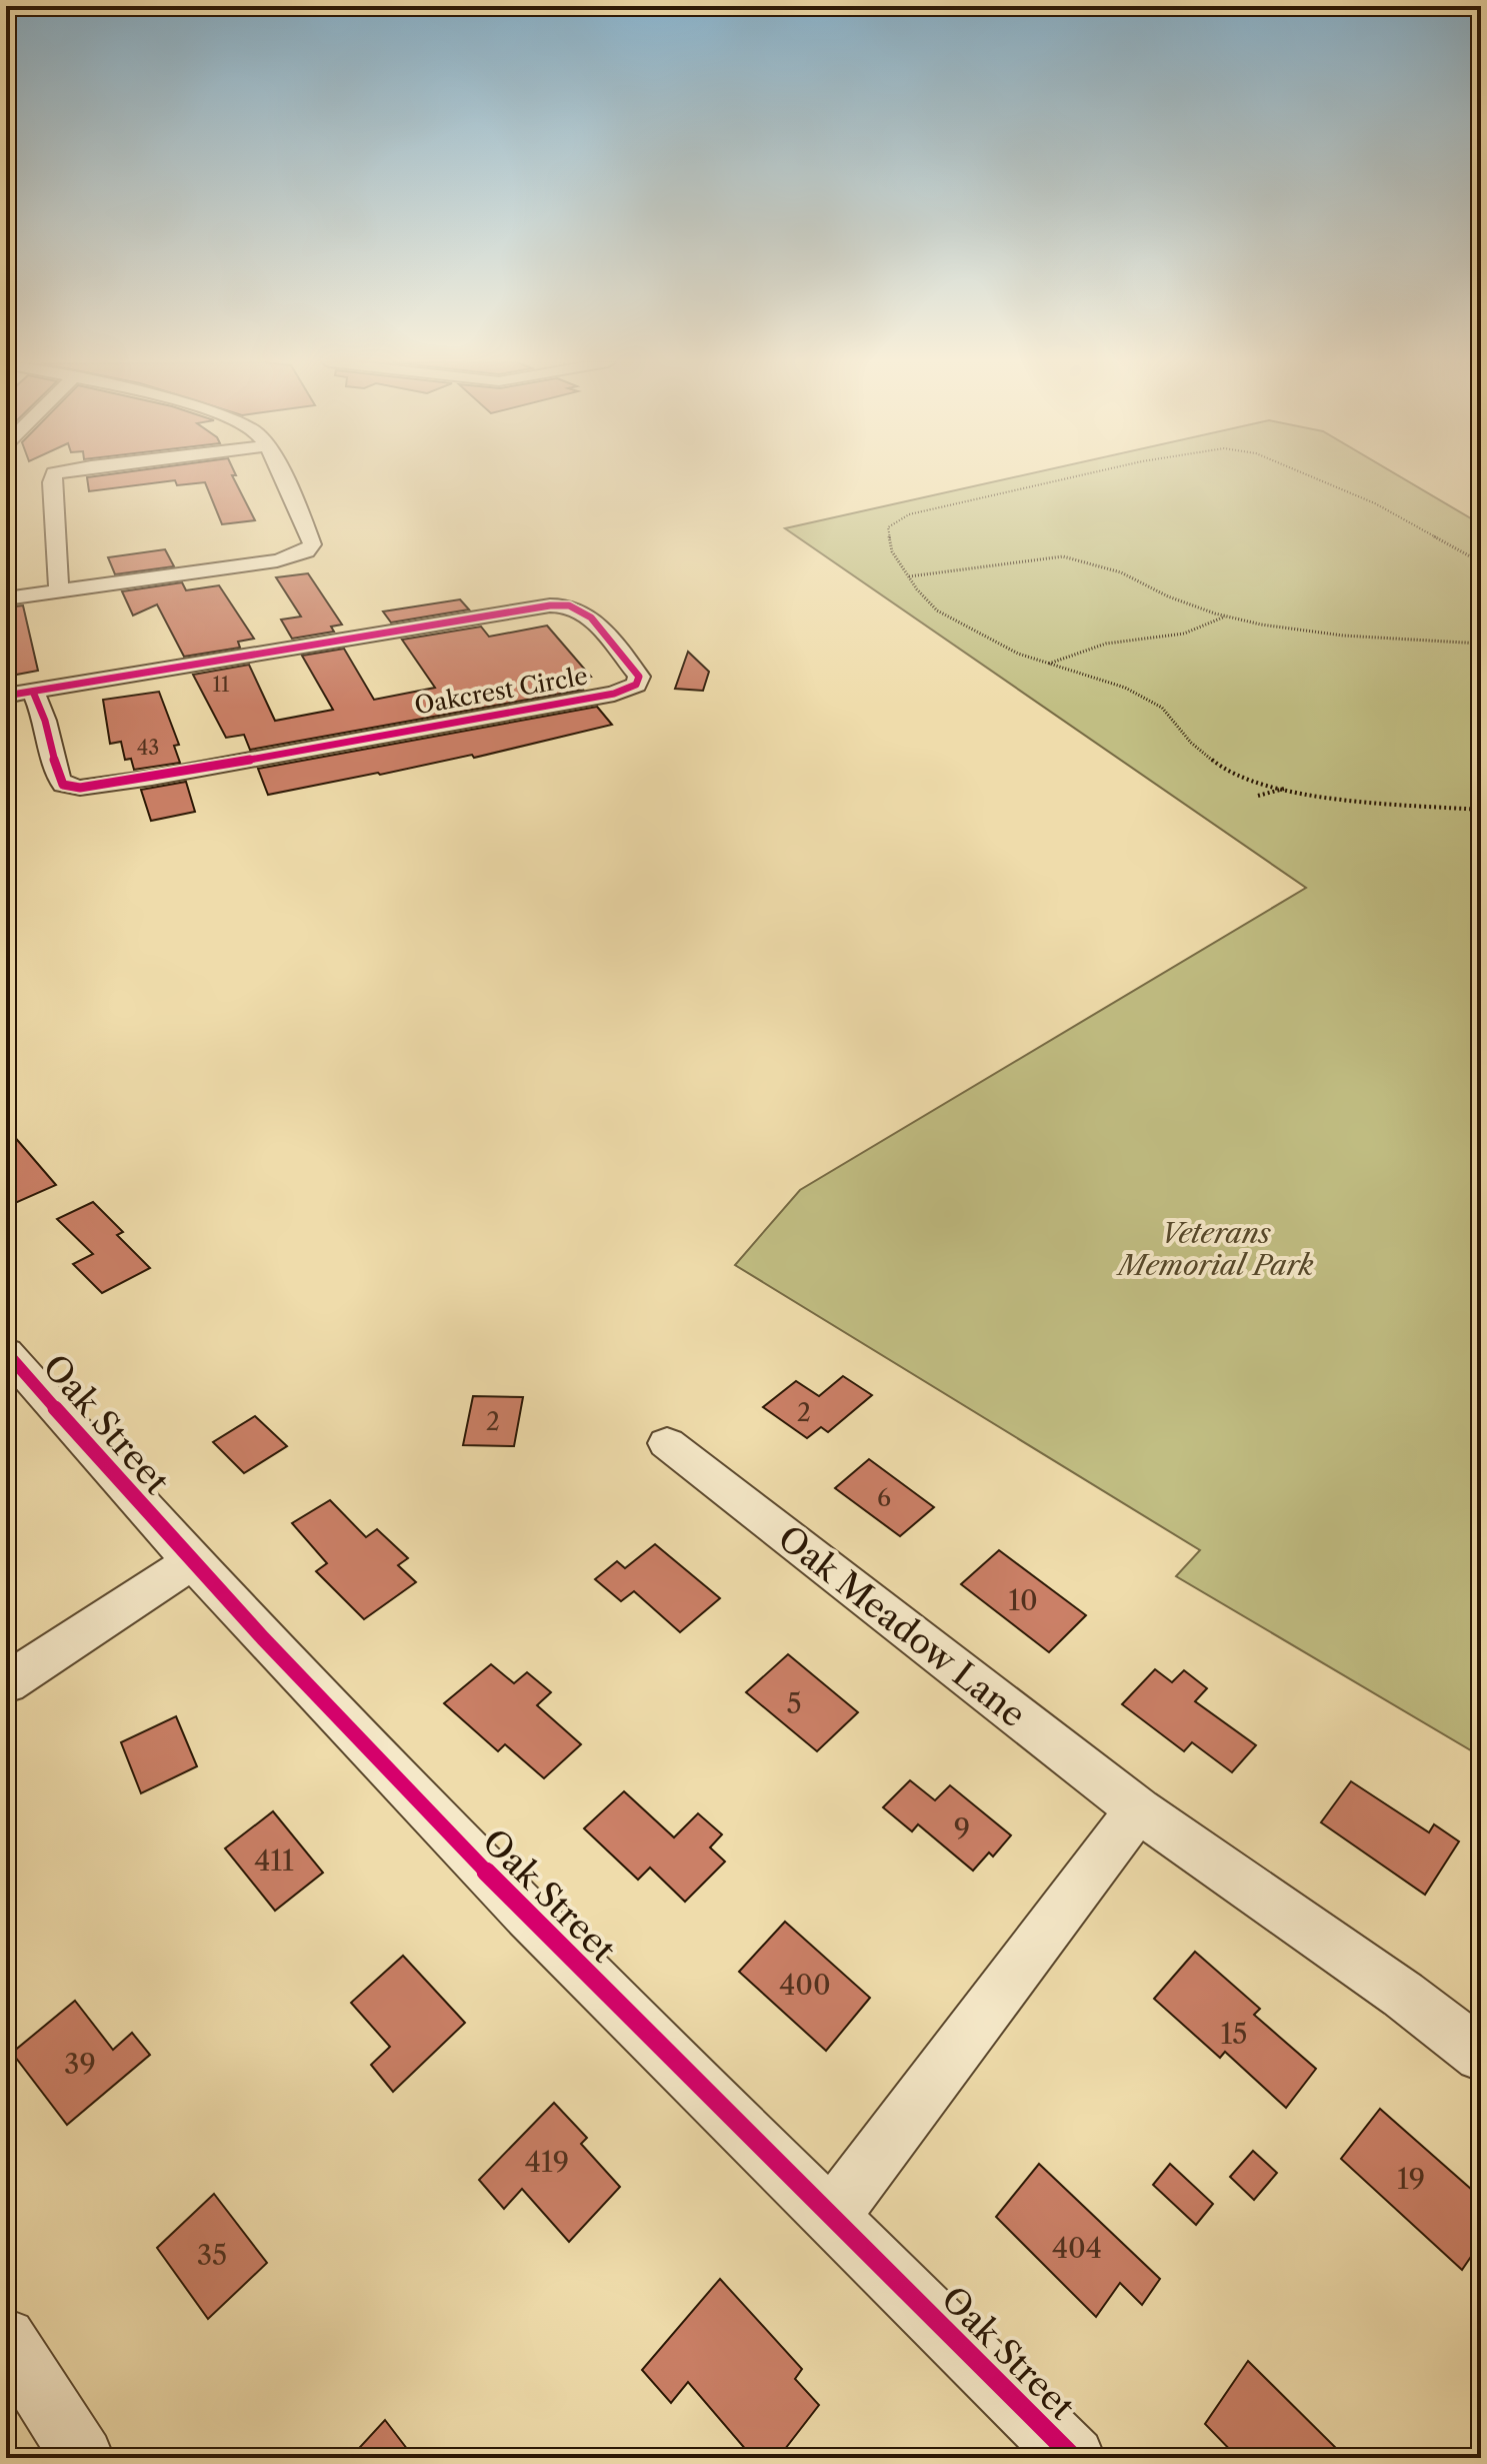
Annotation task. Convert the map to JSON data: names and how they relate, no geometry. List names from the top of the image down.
{
  "streets": {
    "street": ["Oakcrest Circle", "Oak Street", "Oak Meadow Lane"]
  },
  "parks": ["Veterans Memorial Park"],
  "house_numbers": [
    "11",
    "43",
    "2",
    "2",
    "6",
    "10",
    "5",
    "9",
    "411",
    "400",
    "15",
    "39",
    "419",
    "19",
    "404",
    "35"
  ]
}
